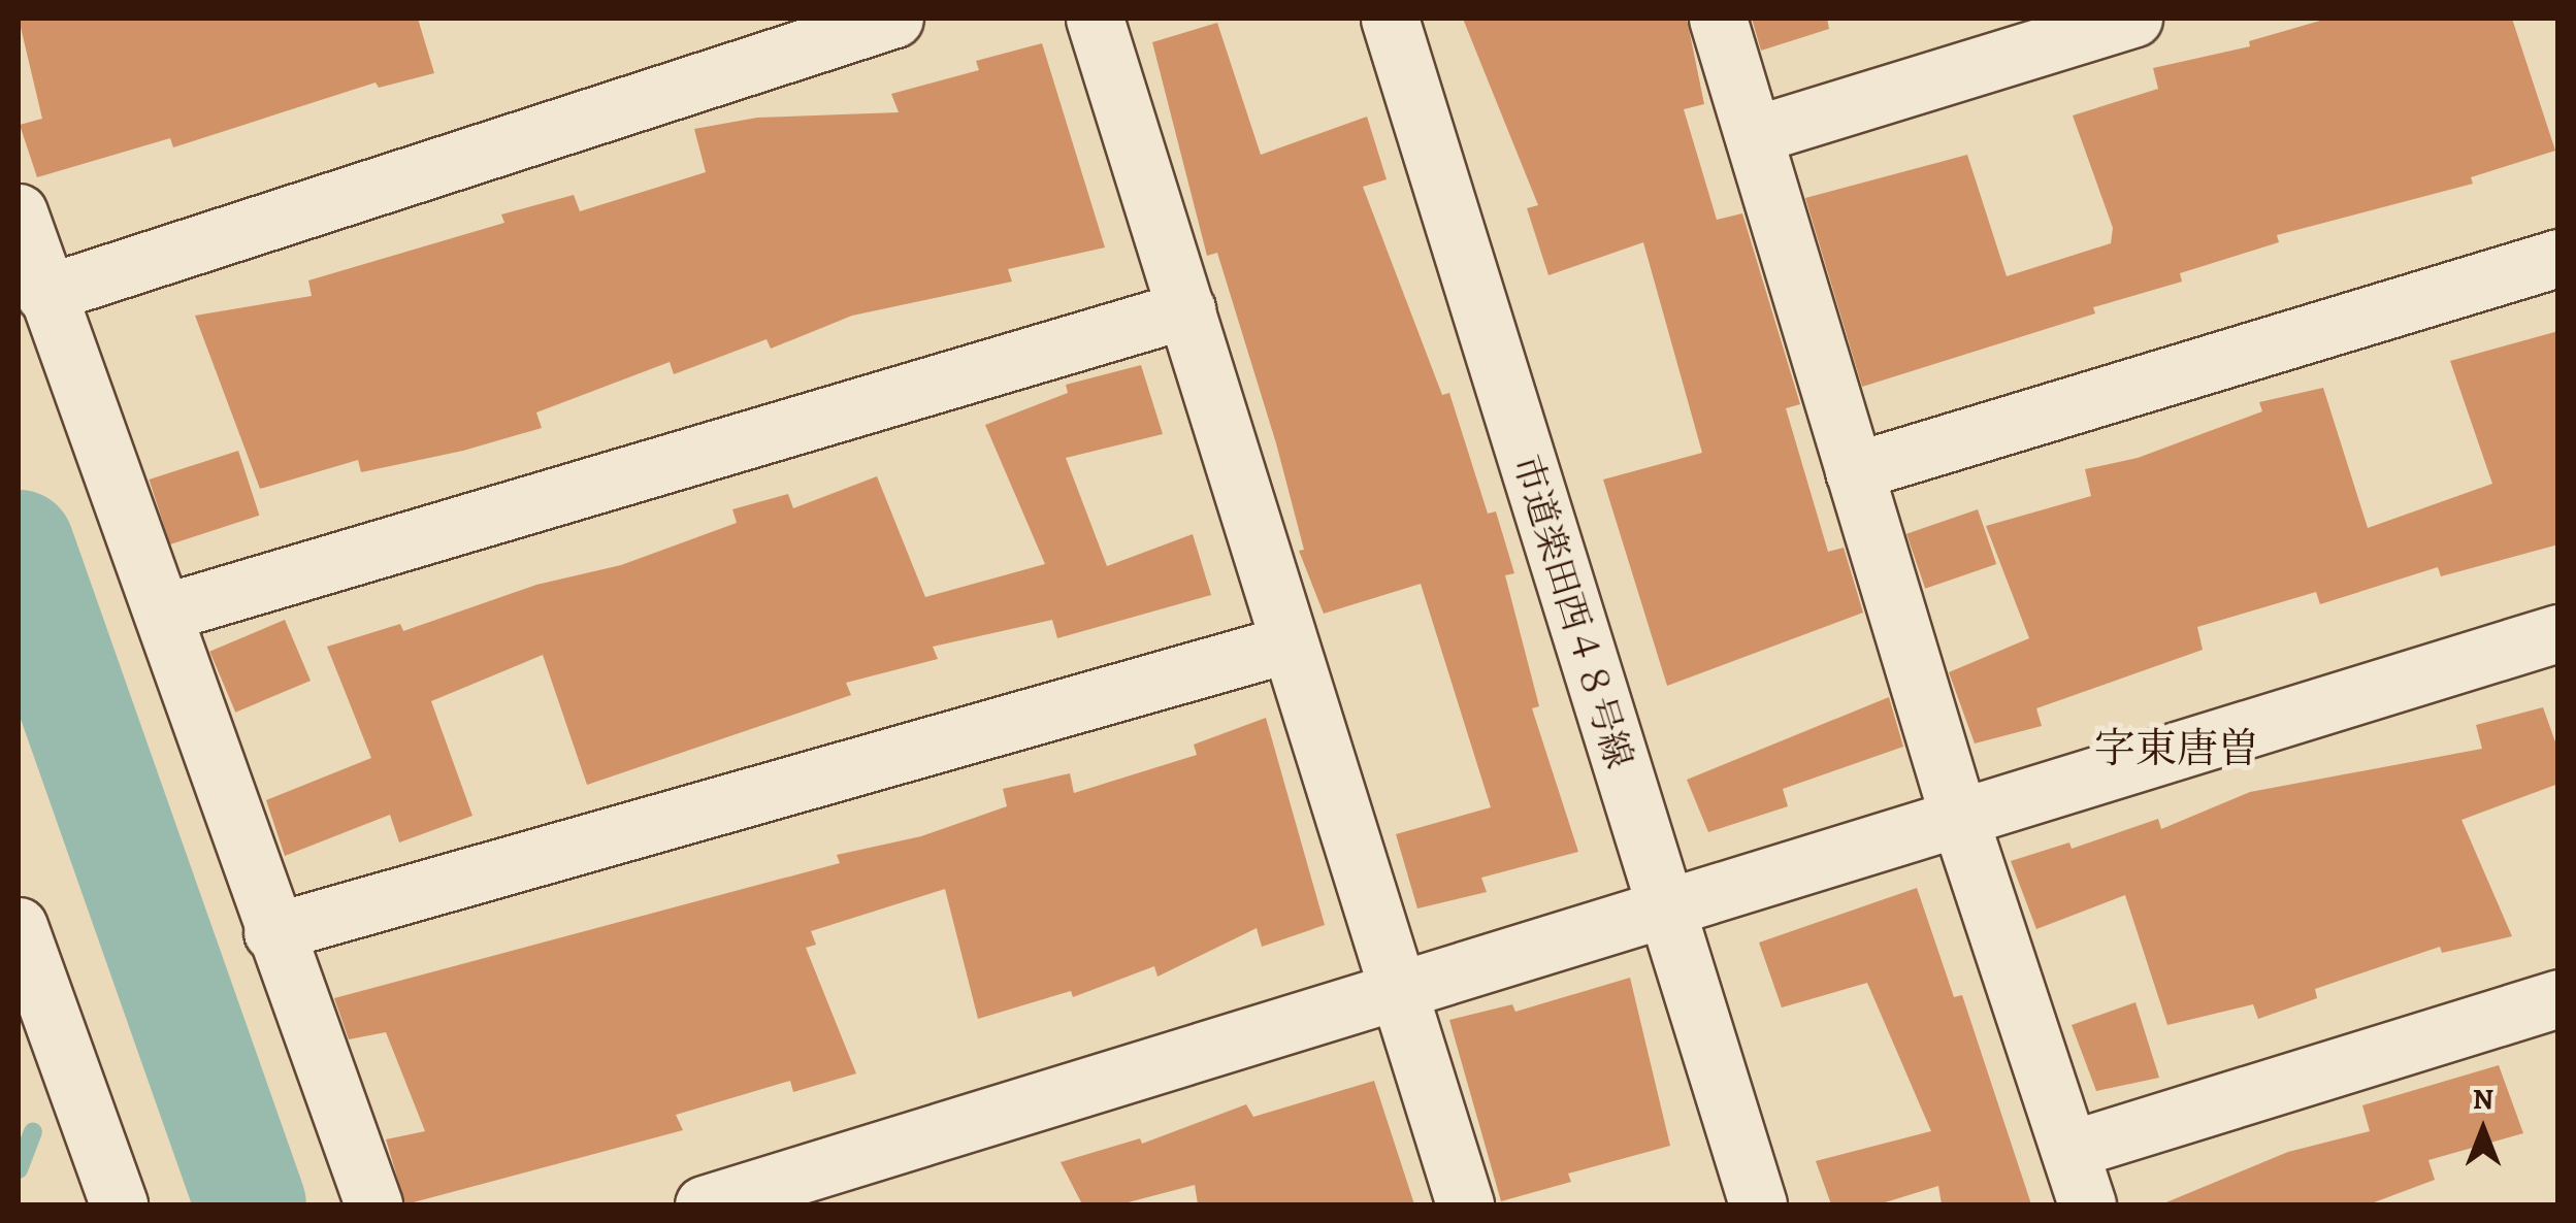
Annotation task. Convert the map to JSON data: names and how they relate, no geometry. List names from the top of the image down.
{
  "streets": {
    "street": ["市道楽田西４８号線"]
  },
  "districts": ["字東唐曽"],
  "north": "top"
}
